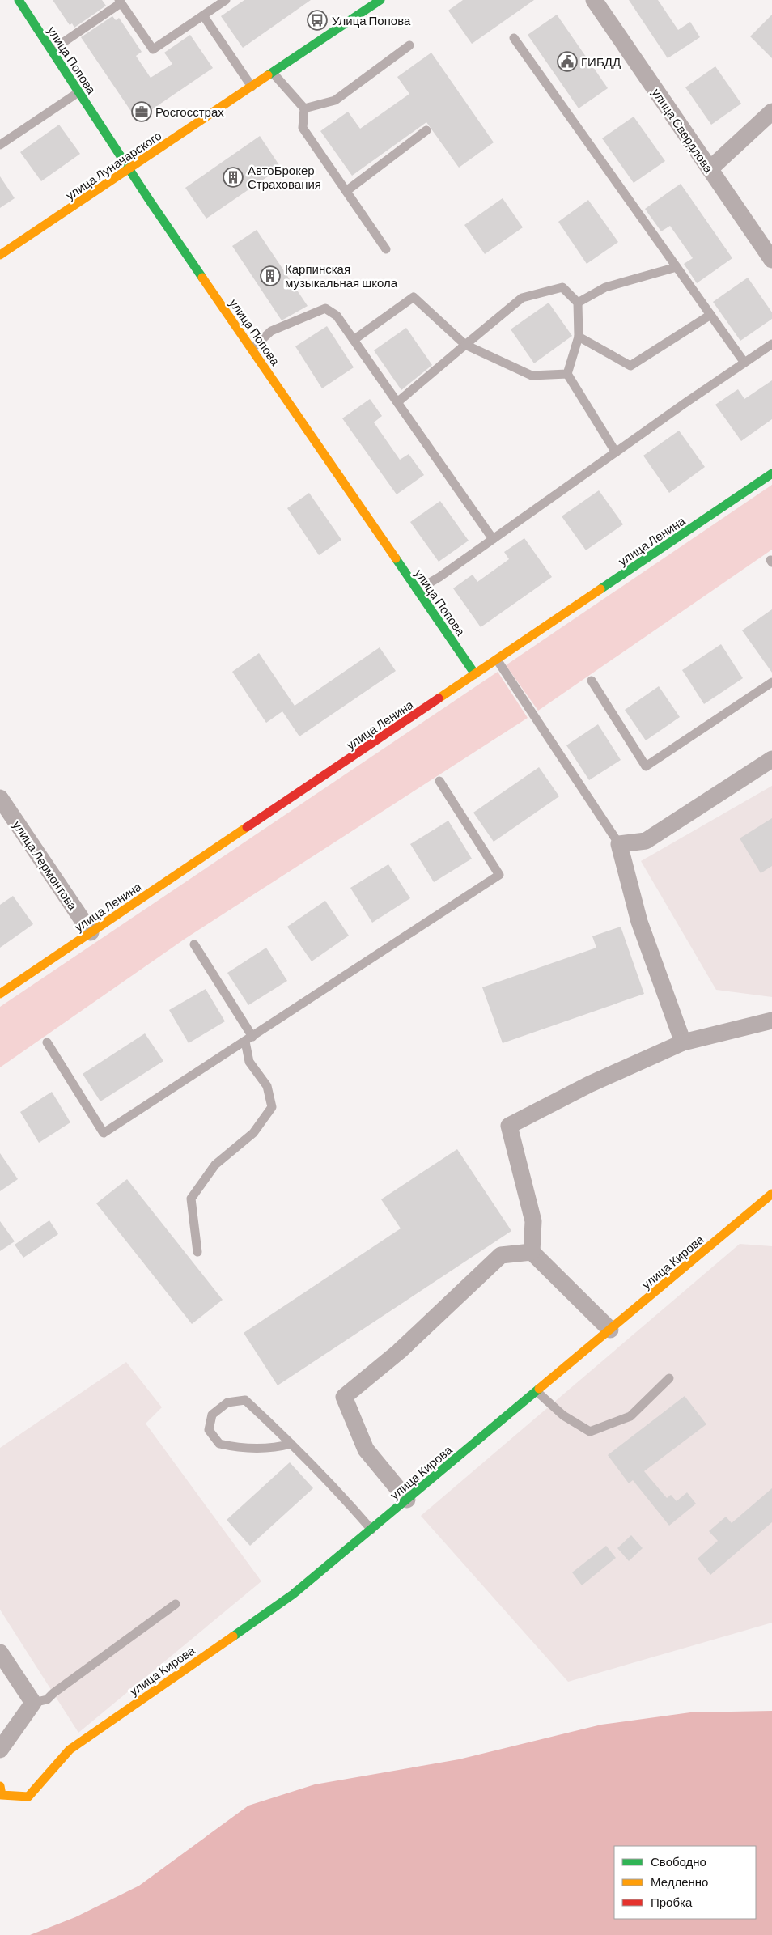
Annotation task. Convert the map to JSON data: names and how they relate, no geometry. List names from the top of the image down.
{
  "streets": {
    "street": [
      "улица Попова",
      "улица Свердлова",
      "улица Луначарского",
      "улица Ленина",
      "улица Лермонтова",
      "улица Кирова"
    ]
  },
  "crossings": [
    ["улица Попова", "улица Луначарского"],
    ["улица Попова", "улица Ленина"],
    ["улица Ленина", "улица Лермонтова"]
  ],
  "places": {
    "bus stop": ["Улица Попова"],
    "public building": ["ГИБДД"],
    "office": ["Росгосстрах"],
    "building": ["АвтоБрокер Страхования", "Карпинская музыкальная школа"]
  },
  "legend": ["Свободно", "Медленно", "Пробка"]
}
